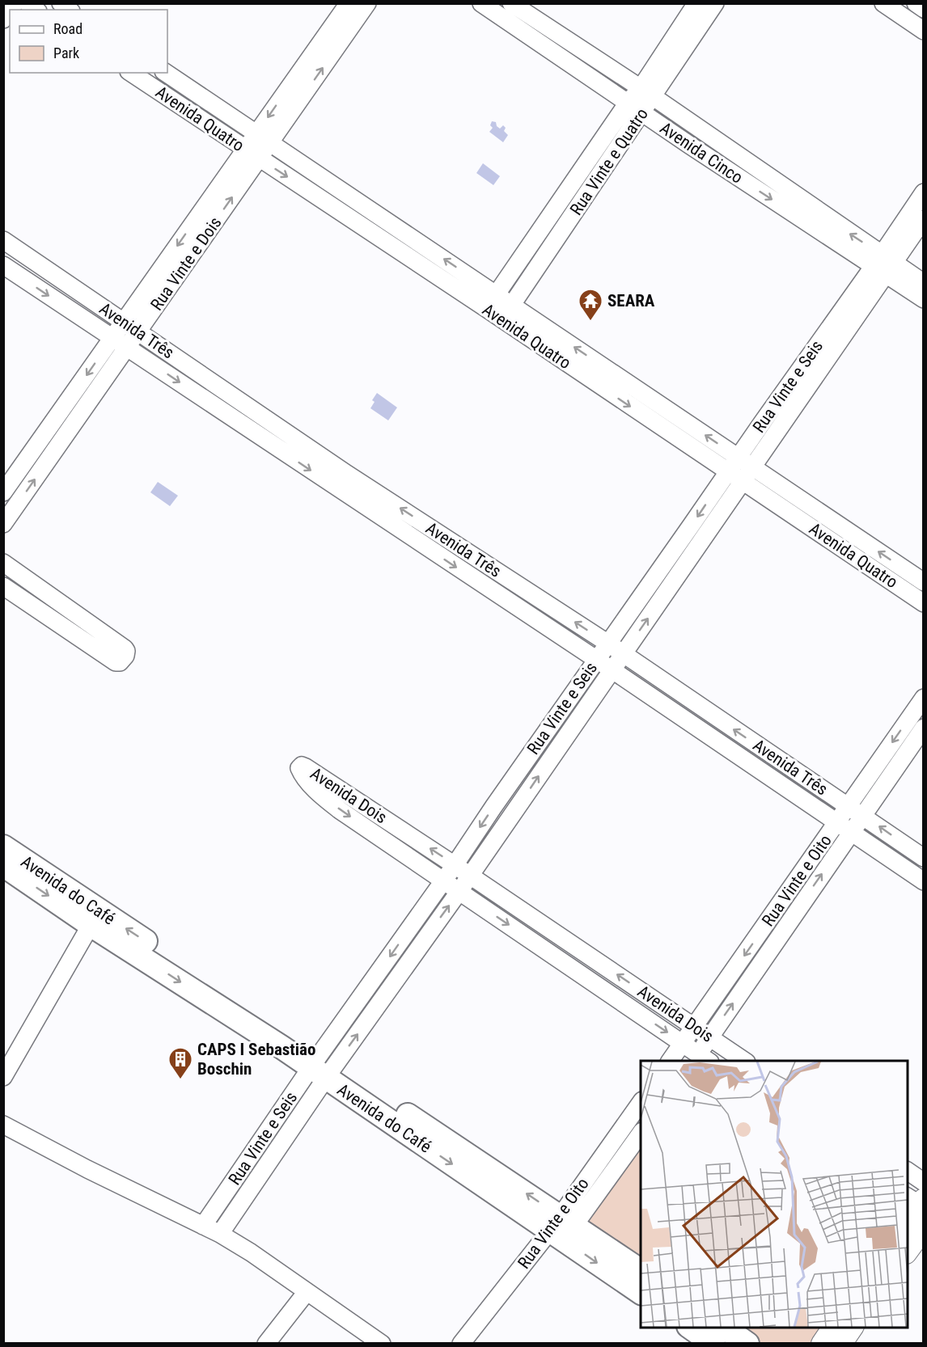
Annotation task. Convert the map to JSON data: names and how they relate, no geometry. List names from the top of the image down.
{
  "streets": {
    "main road": ["Avenida do Café"],
    "street": [
      "Avenida Quatro",
      "Avenida Cinco",
      "Rua Vinte e Quatro",
      "Rua Vinte e Dois",
      "Avenida Três",
      "Rua Vinte e Seis",
      "Avenida Dois",
      "Rua Vinte e Oito"
    ]
  },
  "crossings": [
    ["Avenida Quatro", "Rua Vinte e Quatro"],
    ["Avenida Quatro", "Rua Vinte e Dois"],
    ["Avenida Quatro", "Rua Vinte e Seis"],
    ["Avenida Cinco", "Rua Vinte e Quatro"],
    ["Avenida Cinco", "Rua Vinte e Seis"],
    ["Rua Vinte e Dois", "Avenida Três"],
    ["Avenida Três", "Rua Vinte e Seis"],
    ["Avenida Três", "Rua Vinte e Oito"],
    ["Rua Vinte e Seis", "Avenida Dois"],
    ["Rua Vinte e Seis", "Avenida do Café"],
    ["Avenida Dois", "Rua Vinte e Oito"],
    ["Rua Vinte e Oito", "Avenida do Café"]
  ],
  "places": {
    "temple": ["SEARA"],
    "building": ["CAPS I Sebastião Boschin"]
  },
  "legend": ["Road", "Park"]
}
